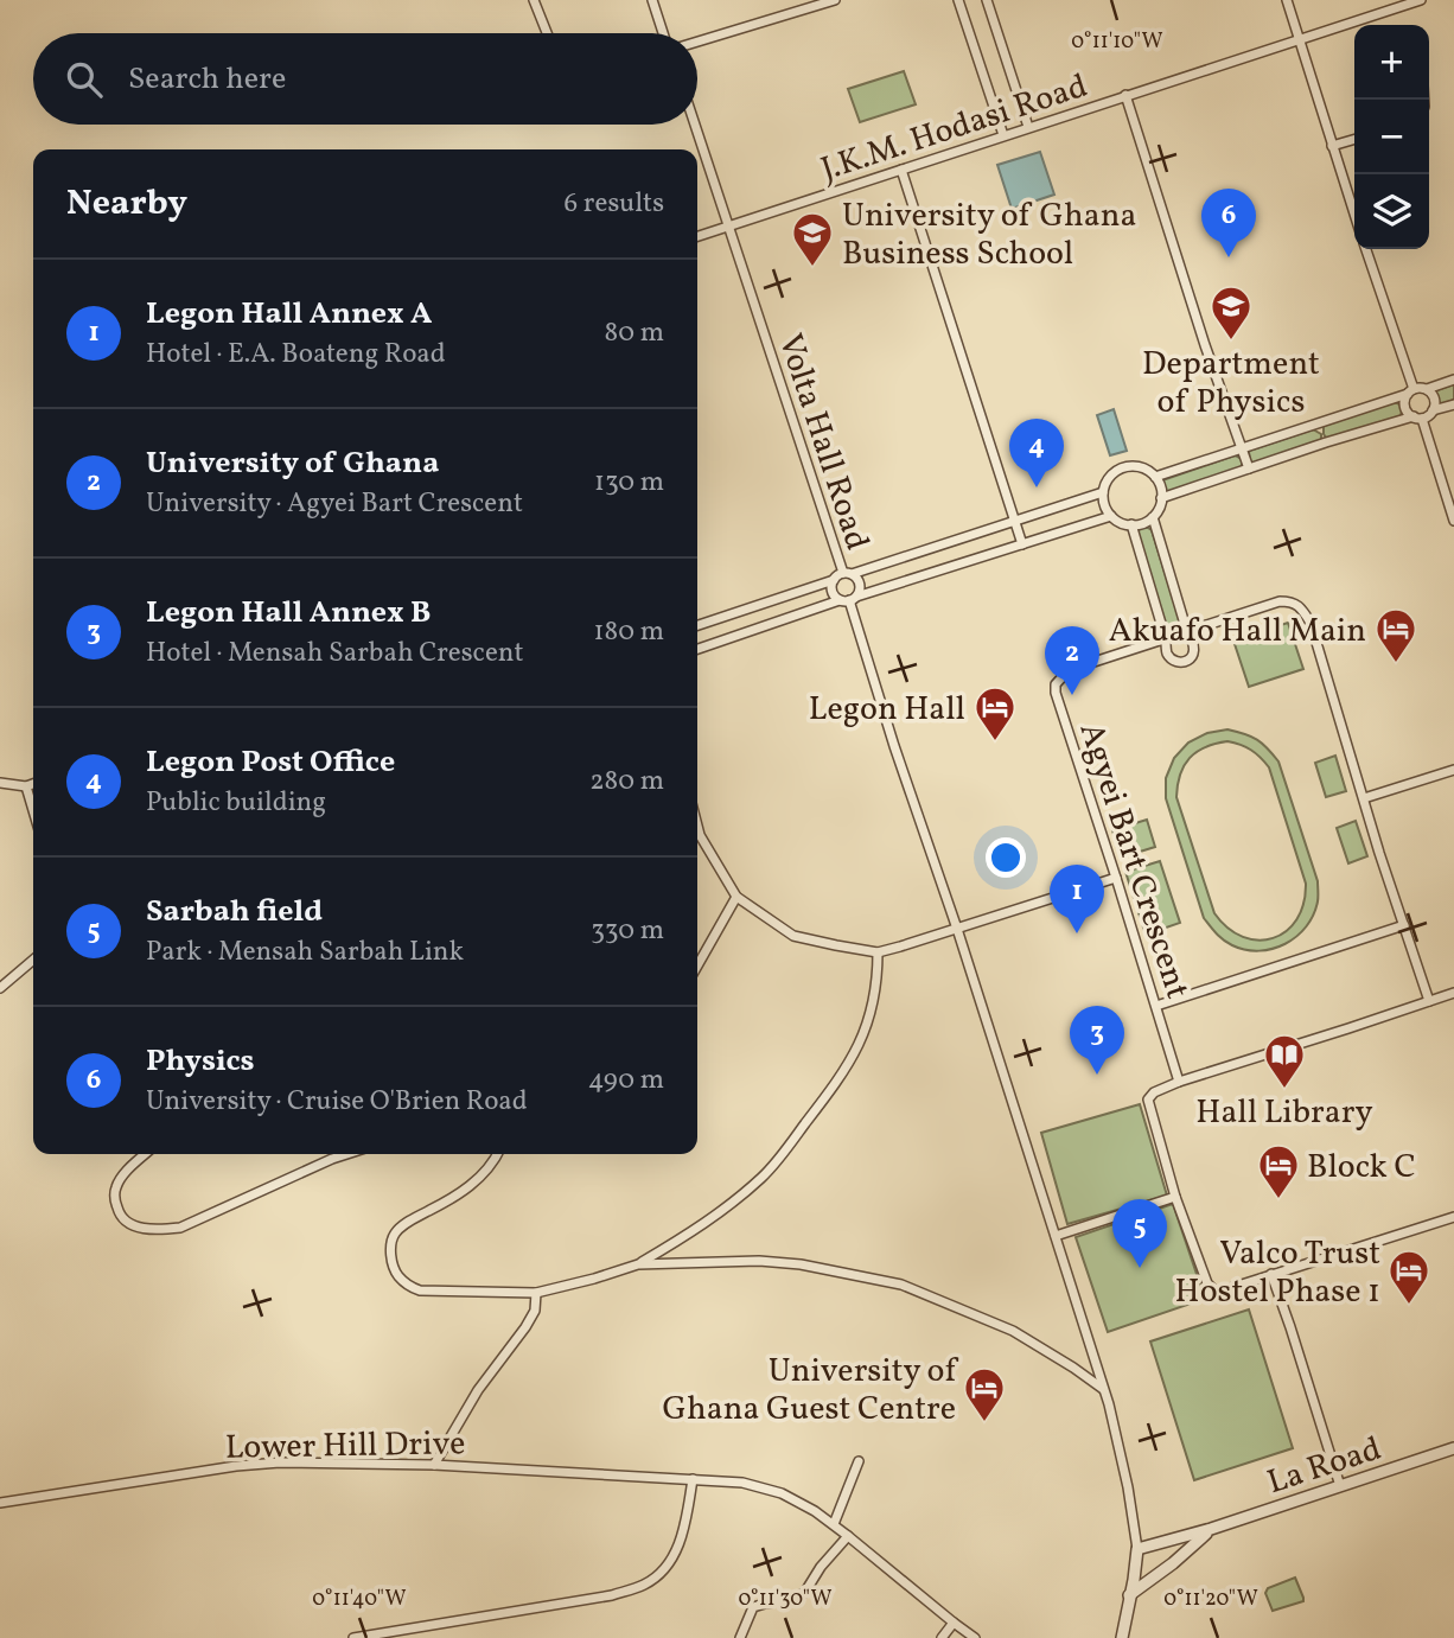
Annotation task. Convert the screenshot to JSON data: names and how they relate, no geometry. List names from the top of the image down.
{
  "streets": {
    "street": [
      "J.K.M. Hodasi Road",
      "Volta Hall Road",
      "Agyei Bart Crescent",
      "Lower Hill Drive",
      "La Road"
    ]
  },
  "crossings": [
    ["J.K.M. Hodasi Road", "Volta Hall Road"]
  ],
  "places": {
    "school or university": ["University of Ghana Business School", "Department of Physics"],
    "hotel": [
      "Akuafo Hall Main",
      "Legon Hall",
      "Block C",
      "Valco Trust Hostel Phase 1",
      "University of Ghana Guest Centre"
    ],
    "library": ["Hall Library"]
  },
  "page": {
    "map_buttons": ["+", "−"],
    "search": "Search here",
    "heading": ["Nearby", "6 results"],
    "pins": [
      "6",
      "4",
      "2",
      "1",
      "3",
      "5"
    ],
    "list": [
      {
        "mark": "1",
        "name": "Legon Hall Annex A",
        "note": "Hotel · E.A. Boateng Road",
        "value": "80 m"
      },
      {
        "mark": "2",
        "name": "University of Ghana",
        "note": "University · Agyei Bart Crescent",
        "value": "130 m"
      },
      {
        "mark": "3",
        "name": "Legon Hall Annex B",
        "note": "Hotel · Mensah Sarbah Crescent",
        "value": "180 m"
      },
      {
        "mark": "4",
        "name": "Legon Post Office",
        "note": "Public building",
        "value": "280 m"
      },
      {
        "mark": "5",
        "name": "Sarbah field",
        "note": "Park · Mensah Sarbah Link",
        "value": "330 m"
      },
      {
        "mark": "6",
        "name": "Physics",
        "note": "University · Cruise O'Brien Road",
        "value": "490 m"
      }
    ]
  },
  "coordinates": [
    "0°11'10\"W",
    "0°11'40\"W",
    "0°11'30\"W",
    "0°11'20\"W"
  ]
}
